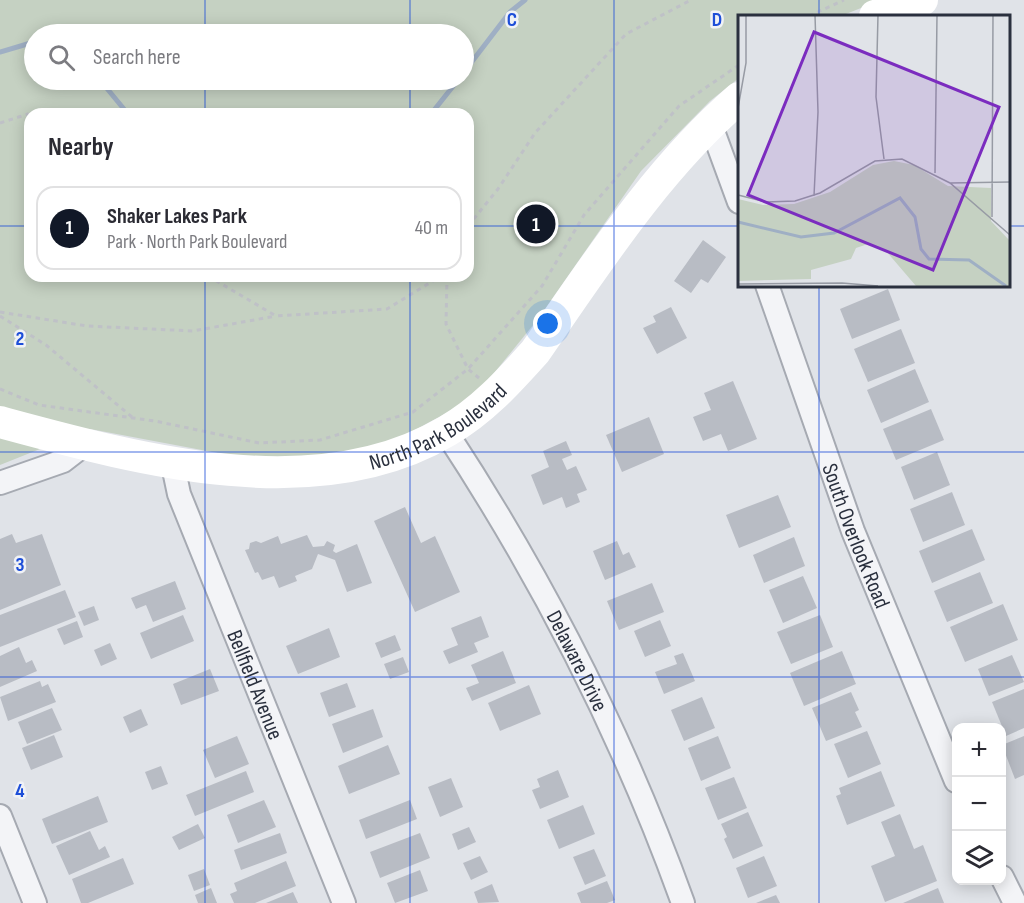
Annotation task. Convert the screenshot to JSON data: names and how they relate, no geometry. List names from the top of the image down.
{
  "streets": {
    "street": [
      "North Park Boulevard",
      "South Overlook Road",
      "Delaware Drive",
      "Bellfield Avenue"
    ]
  },
  "crossings": [
    ["North Park Boulevard", "Delaware Drive"],
    ["North Park Boulevard", "Bellfield Avenue"]
  ],
  "page": {
    "search": "Search here",
    "heading": "Nearby",
    "list": [
      {
        "mark": "1",
        "name": "Shaker Lakes Park",
        "note": "Park · North Park Boulevard",
        "value": "40 m"
      }
    ],
    "pins": "1",
    "map_buttons": ["+", "−"]
  },
  "grid": {
    "columns": ["C", "D"],
    "rows": ["2", "3", "4"]
  }
}
